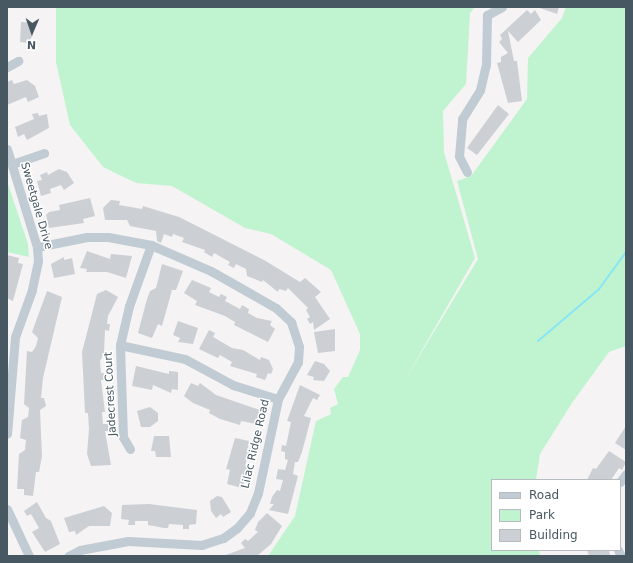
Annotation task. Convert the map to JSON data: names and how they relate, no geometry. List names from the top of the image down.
{
  "streets": {
    "street": ["Sweetgale Drive", "Jadecrest Court", "Lilac Ridge Road"]
  },
  "crossings": [
    ["Sweetgale Drive", "Lilac Ridge Road"],
    ["Jadecrest Court", "Lilac Ridge Road"]
  ],
  "legend": ["Road", "Park", "Building"],
  "north": "bottom"
}
